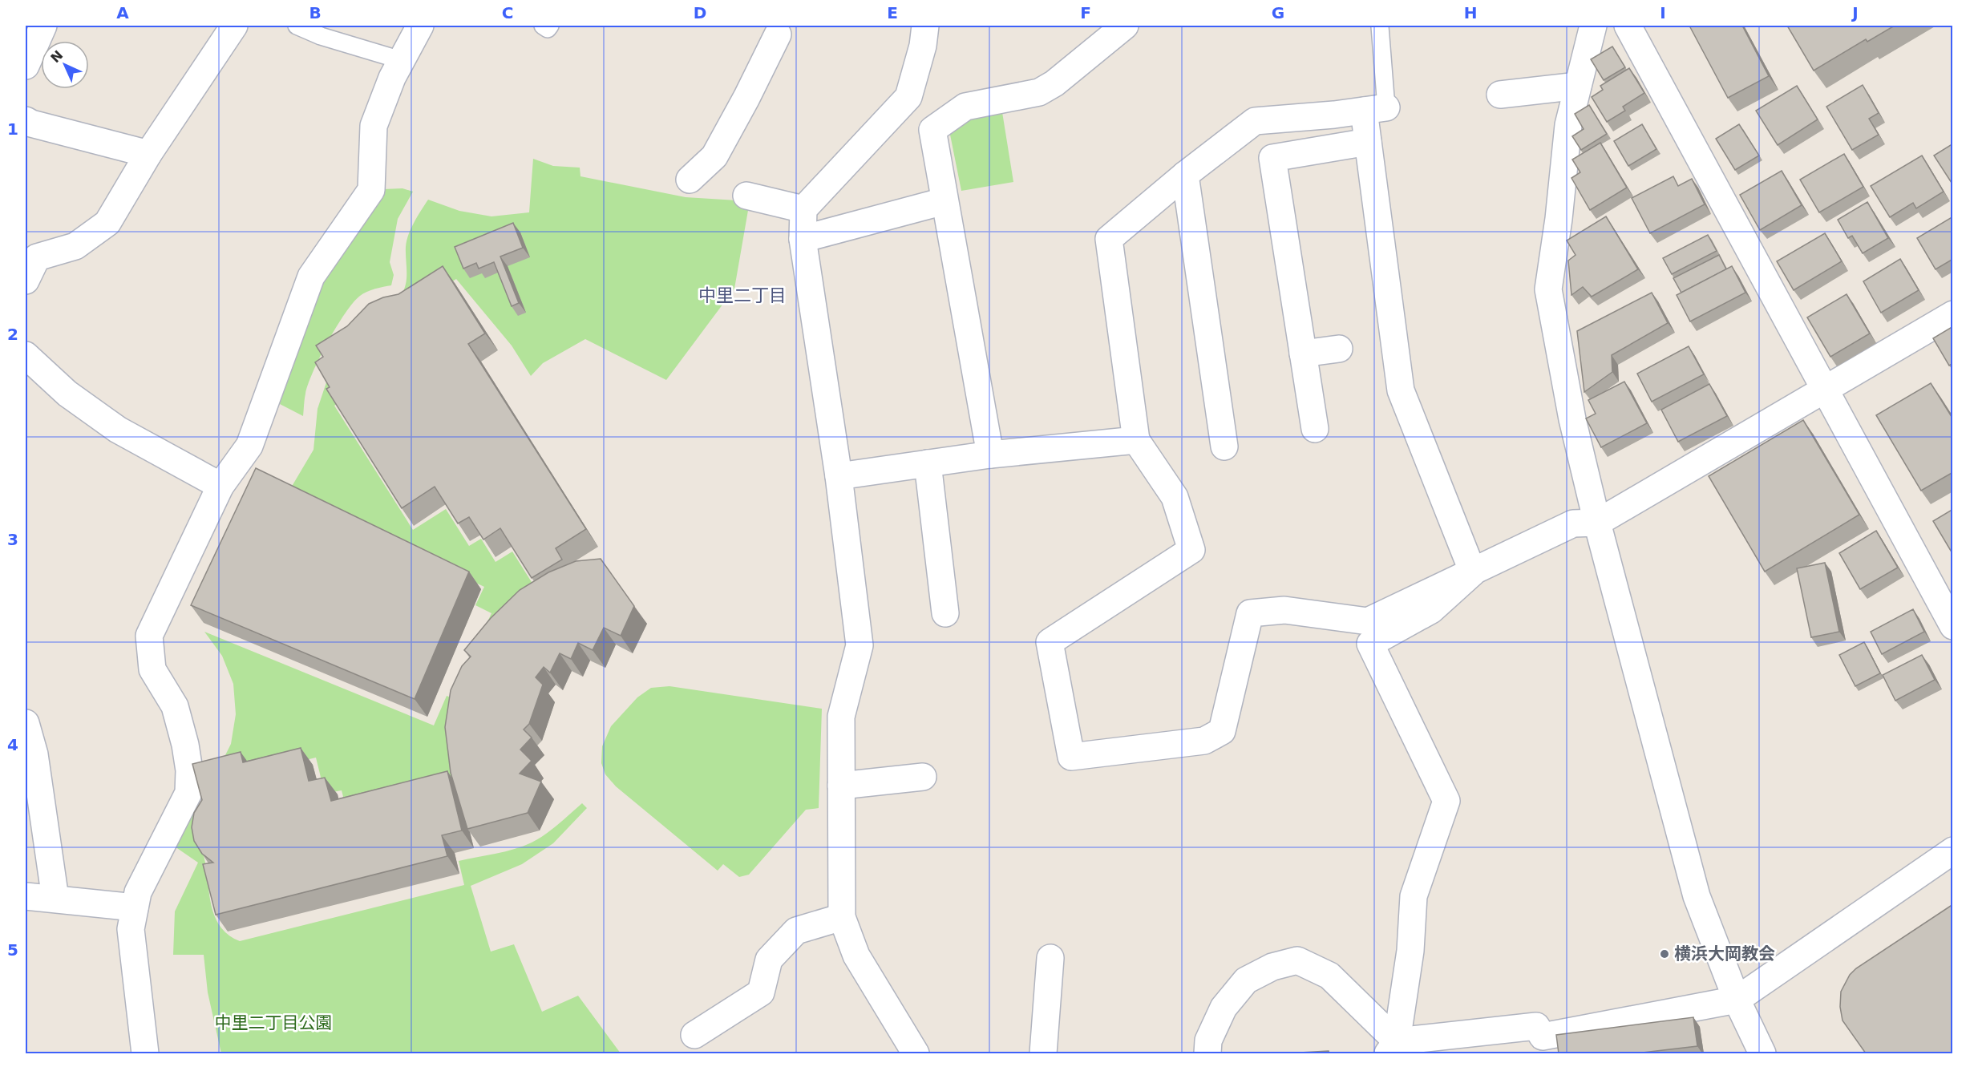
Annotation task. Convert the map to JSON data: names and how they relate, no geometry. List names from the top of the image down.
{
  "districts": ["中里二丁目"],
  "parks": ["中里二丁目公園"],
  "places": ["横浜大岡教会"],
  "north": "top left",
  "grid": {
    "columns": [
      "A",
      "B",
      "C",
      "D",
      "E",
      "F",
      "G",
      "H",
      "I",
      "J"
    ],
    "rows": [
      "1",
      "2",
      "3",
      "4",
      "5"
    ]
  }
}
